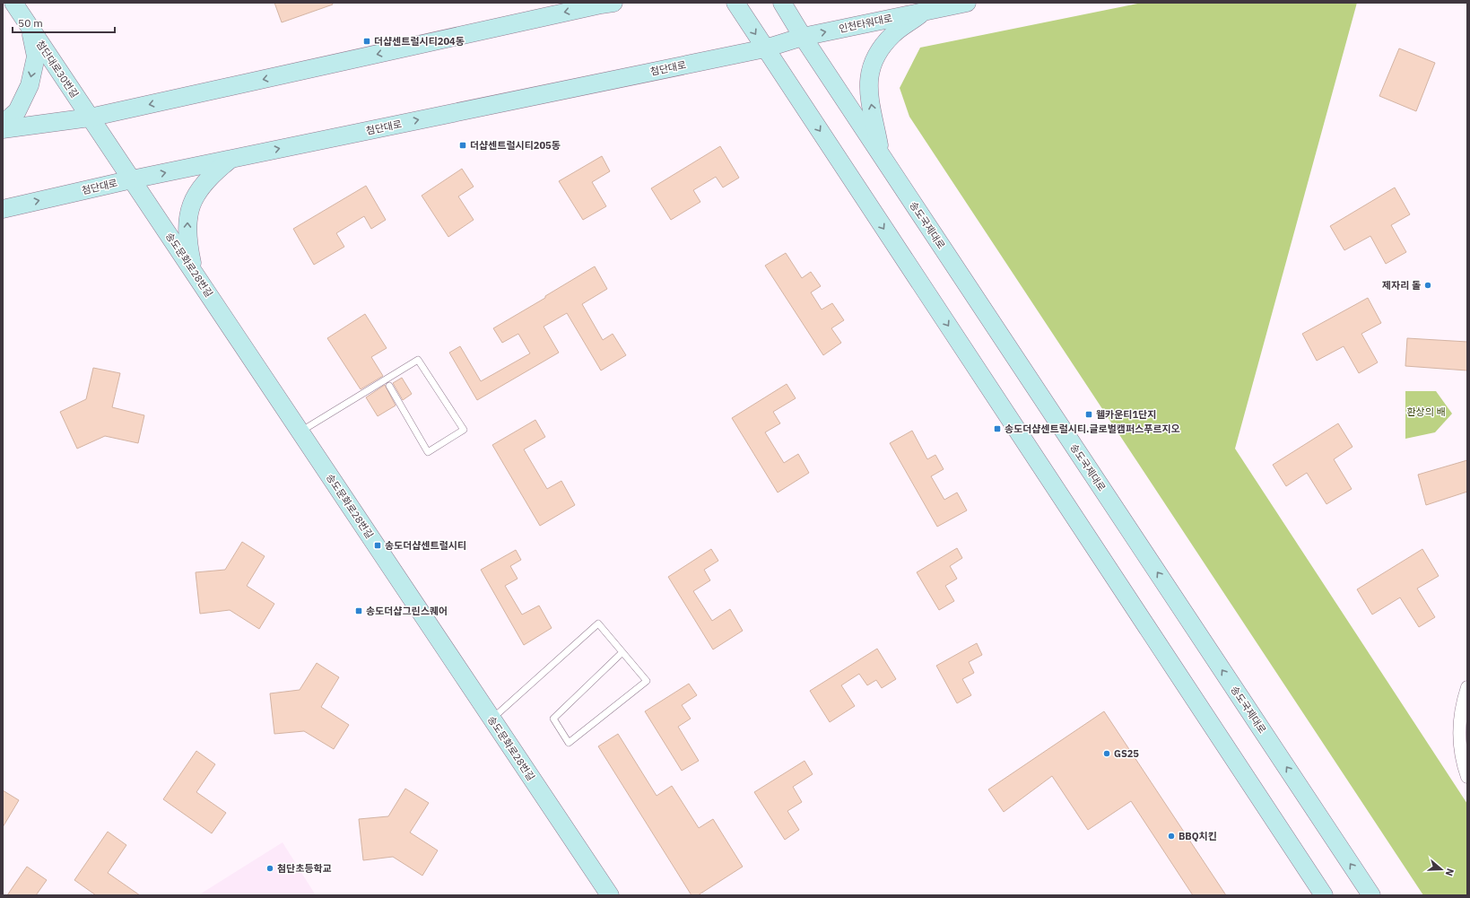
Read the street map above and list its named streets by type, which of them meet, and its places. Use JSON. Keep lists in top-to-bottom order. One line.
{"streets":{"main road":["인천타워대로","첨단대로","첨단대로30번길","송도국제대로","송도문화로28번길"]},"crossings":[["인천타워대로","첨단대로"],["인천타워대로","송도국제대로"],["첨단대로","송도문화로28번길"],["첨단대로30번길","송도문화로28번길"]],"one_way":["인천타워대로"],"parks":["환상의 배"],"places":{"transit":["더샵센트럴시티204동","더샵센트럴시티205동","웰카운티1단지","송도더샵센트럴시티.글로벌캠퍼스푸르지오","송도더샵센트럴시티","송도더샵그린스퀘어"],"other":["제자리 돌","GS25","BBQ치킨","첨단초등학교"]},"scale_bar":"50 m","north":"right"}
